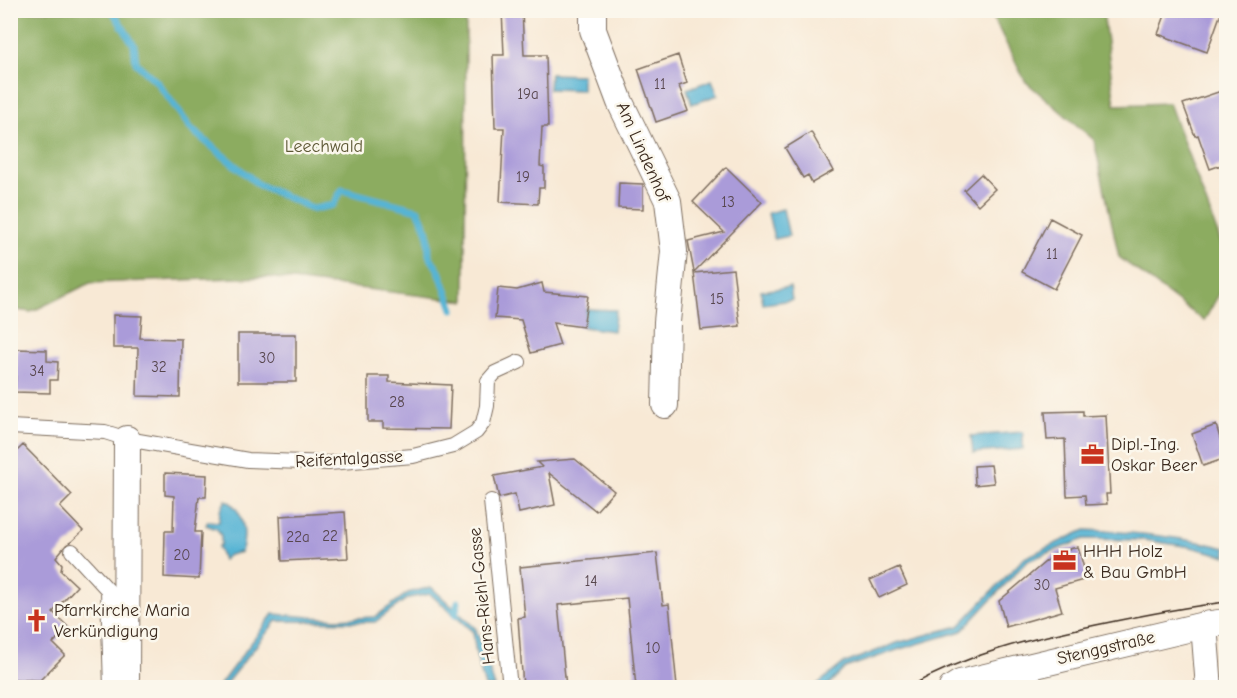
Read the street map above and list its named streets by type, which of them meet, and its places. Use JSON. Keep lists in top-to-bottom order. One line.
{"streets":{"street":["Am Lindenhof","Stenggstraße"],"lane":["Reifentalgasse","Hans-Riehl-Gasse"]},"parks":["Leechwald"],"places":{"office":["Dipl.-Ing. Oskar Beer","HHH Holz & Bau GmbH"],"church":["Pfarrkirche Maria Verkündigung"]},"house_numbers":["11","19a","19","13","11","15","30","32","34","28","22","22a","20","14","30","10"]}
